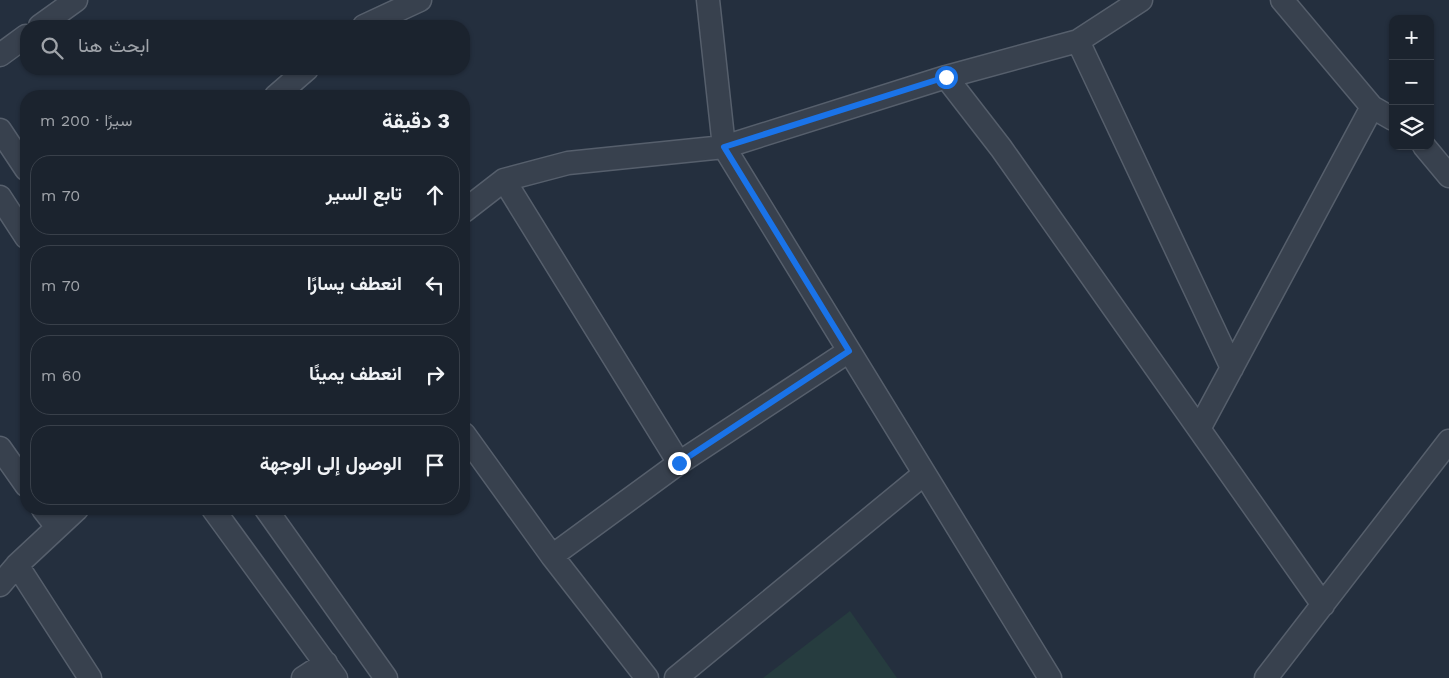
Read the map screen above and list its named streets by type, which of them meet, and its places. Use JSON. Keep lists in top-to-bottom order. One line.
{"page":{"map_buttons":["+","−"],"search":"ابحث هنا","heading":["3 دقيقة","سيرًا · 200 m"],"list":[["تابع السير","70 m"],["انعطف يسارًا","70 m"],["انعطف يمينًا","60 m"],"الوصول إلى الوجهة"]}}
